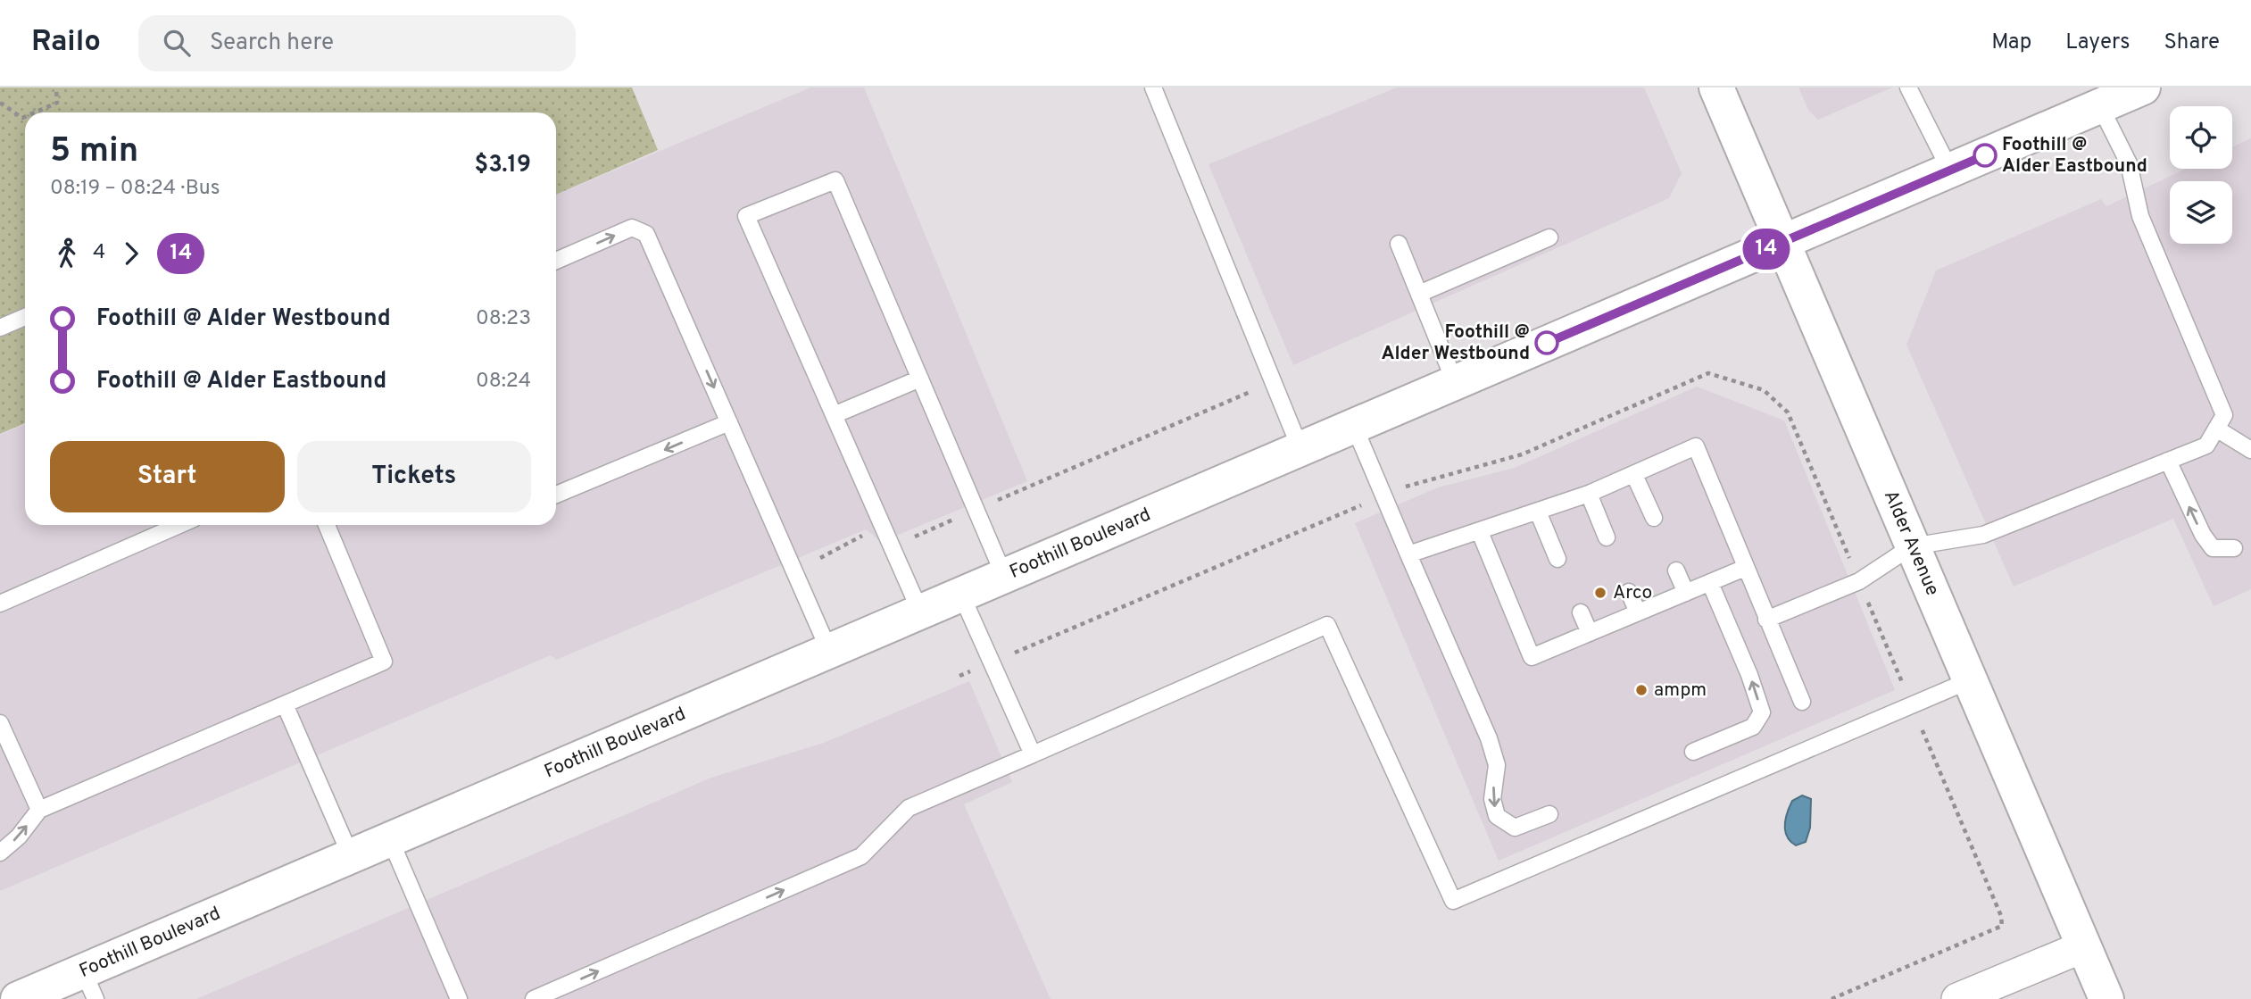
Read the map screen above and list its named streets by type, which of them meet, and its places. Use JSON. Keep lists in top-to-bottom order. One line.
{"streets":{"main road":["Foothill Boulevard","Alder Avenue"]},"crossings":[["Foothill Boulevard","Alder Avenue"]],"places":["Foothill @ Alder Eastbound","Foothill @ Alder Westbound","Arco","ampm"],"lines":["bus line 14"],"page":{"header":"Railo","search":"Search here","nav":["Map","Layers","Share"],"on_map":"14","heading":["5 min","08:19 – 08:24 · Bus","$3.19"],"legs":["4","14"],"list":[{"name":"Foothill @ Alder Westbound","value":"08:23"},{"name":"Foothill @ Alder Eastbound","value":"08:24"}],"buttons":["Start","Tickets"]}}
